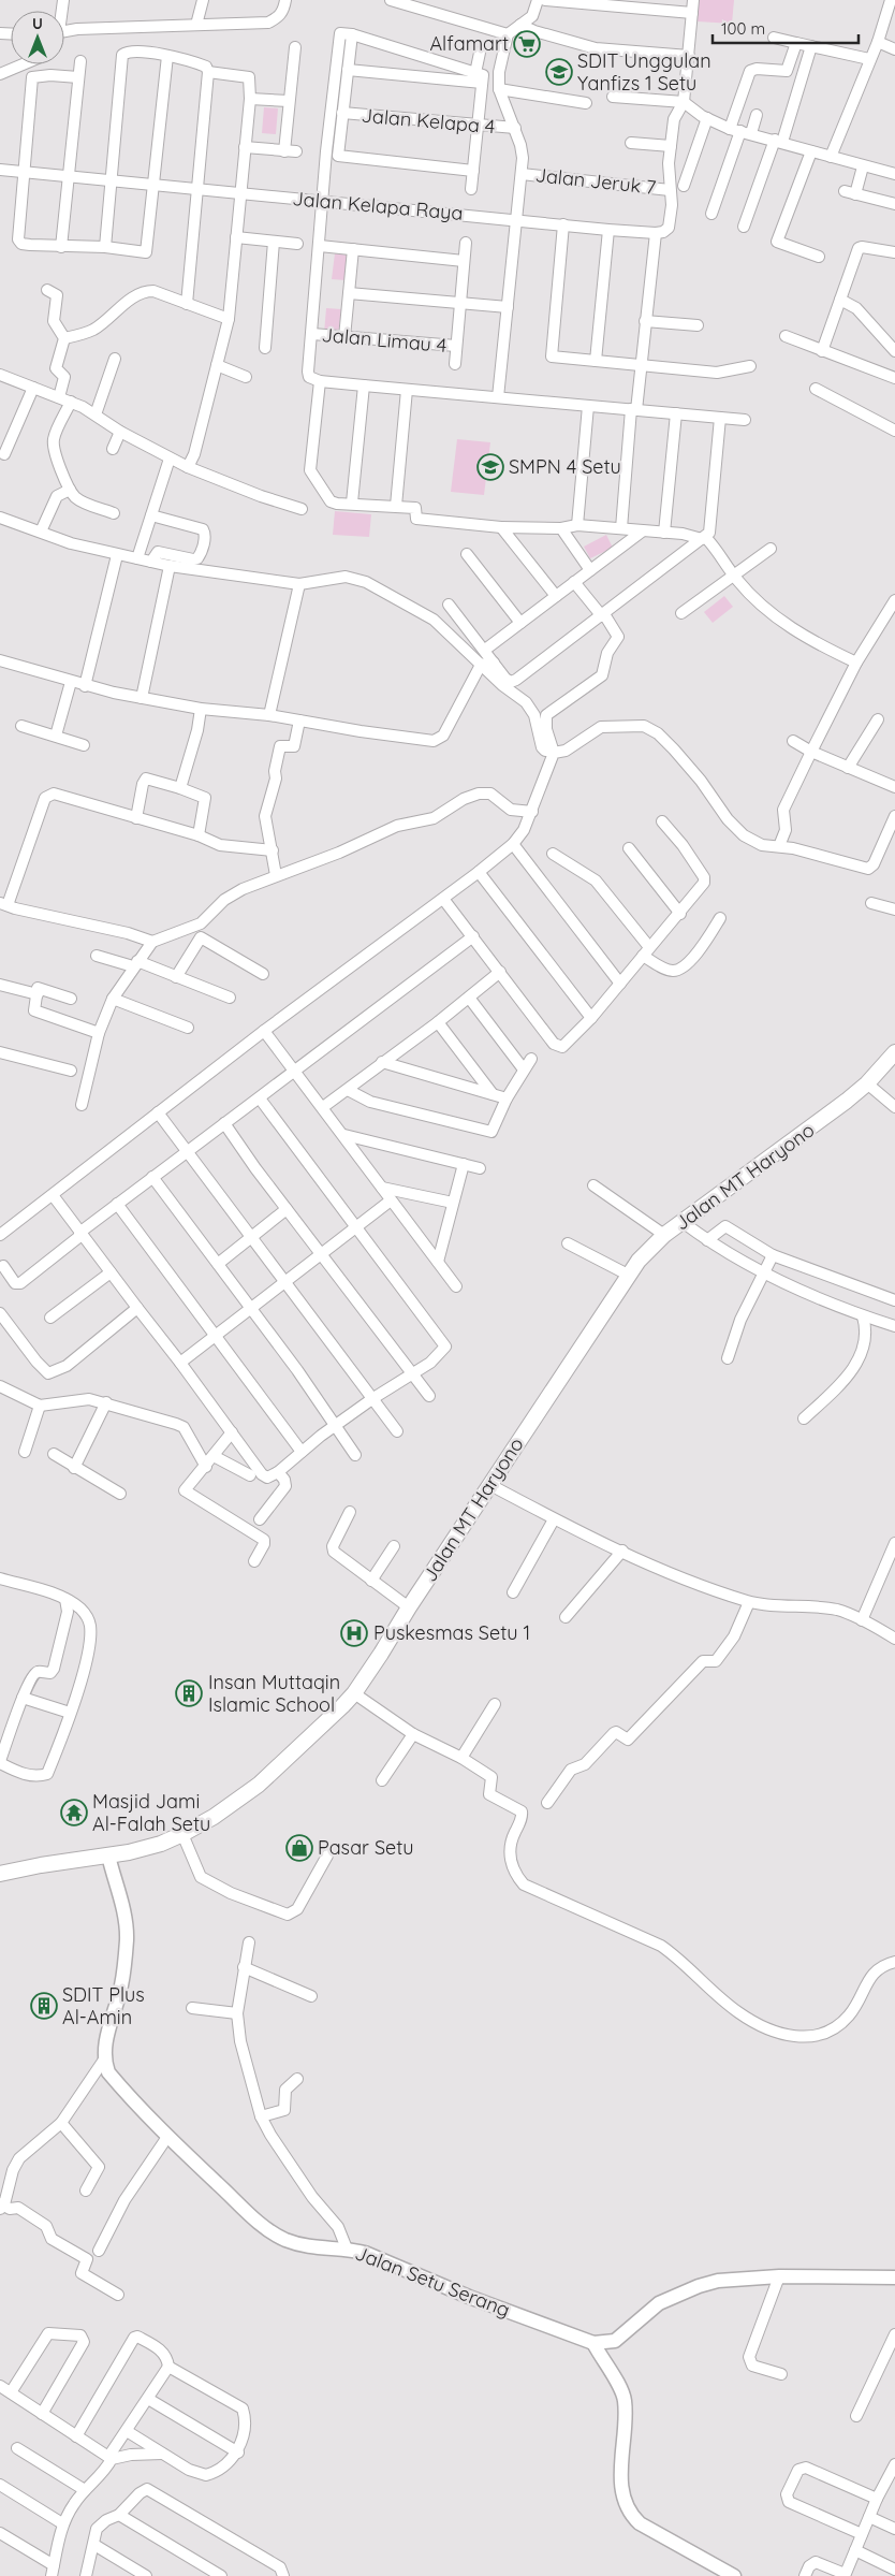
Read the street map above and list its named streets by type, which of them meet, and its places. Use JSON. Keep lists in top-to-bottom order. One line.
{"streets":{"main road":["Jalan MT Haryono"],"street":["Jalan Kelapa 4","Jalan Jeruk 7","Jalan Kelapa Raya","Jalan Limau 4","Jalan Setu Serang"]},"places":{"supermarket":["Alfamart"],"school or university":["SDIT Unggulan Yanfizs 1 Setu","SMPN 4 Setu"],"hospital":["Puskesmas Setu 1"],"building":["Insan Muttaqin Islamic School","SDIT Plus Al-Amin"],"temple":["Masjid Jami Al-Falah Setu"],"shop":["Pasar Setu"]},"scale_bar":"100 m","north":"top"}
